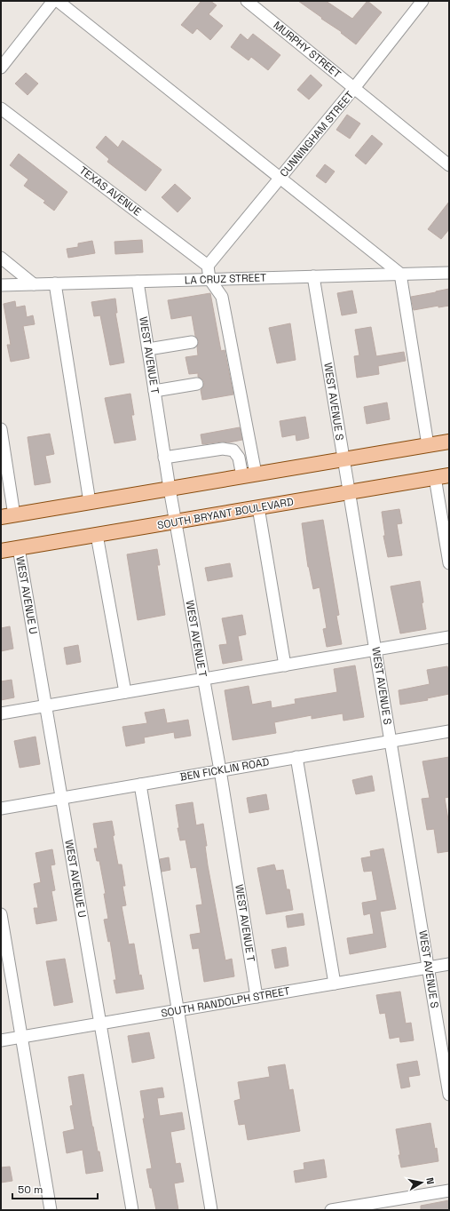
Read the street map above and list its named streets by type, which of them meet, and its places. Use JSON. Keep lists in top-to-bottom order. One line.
{"streets":{"main road":["SOUTH BRYANT BOULEVARD"],"street":["MURPHY STREET","CUNNINGHAM STREET","TEXAS AVENUE","LA CRUZ STREET","WEST AVENUE T","WEST AVENUE S","WEST AVENUE U","BEN FICKLIN ROAD","SOUTH RANDOLPH STREET"]},"crossings":[["MURPHY STREET","CUNNINGHAM STREET"],["CUNNINGHAM STREET","TEXAS AVENUE"],["LA CRUZ STREET","WEST AVENUE T"],["LA CRUZ STREET","WEST AVENUE S"],["WEST AVENUE T","SOUTH BRYANT BOULEVARD"],["WEST AVENUE T","BEN FICKLIN ROAD"],["WEST AVENUE T","SOUTH RANDOLPH STREET"],["WEST AVENUE S","SOUTH BRYANT BOULEVARD"],["WEST AVENUE S","BEN FICKLIN ROAD"],["WEST AVENUE S","SOUTH RANDOLPH STREET"],["SOUTH BRYANT BOULEVARD","WEST AVENUE U"],["WEST AVENUE U","BEN FICKLIN ROAD"],["WEST AVENUE U","SOUTH RANDOLPH STREET"]],"scale_bar":"50 m","north":"right"}
